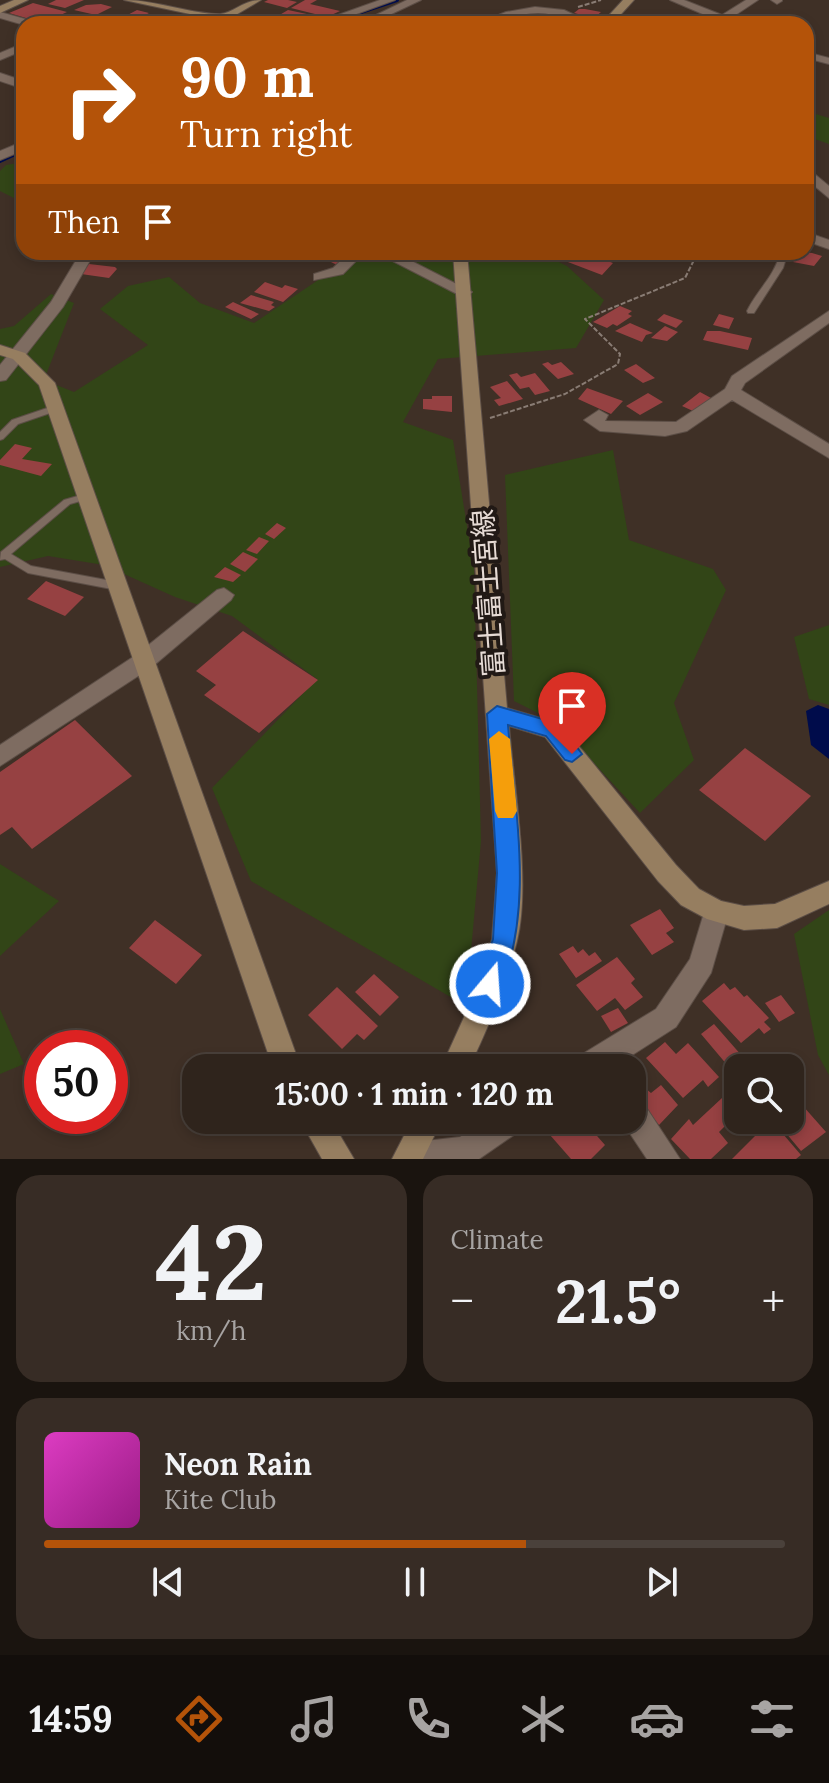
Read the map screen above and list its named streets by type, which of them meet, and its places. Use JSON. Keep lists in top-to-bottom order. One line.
{"streets":{"street":["富士富士宮線"]},"page":{"turn":["90 m","Turn right"],"then":"Then","limit":"50","trip":"15:00 · 1 min · 120 m","tile":[["42","km/h"],"Climate"],"heat":["−","21.5°","+"],"song":["Neon Rain","Kite Club"],"tabs":"14:59"}}
